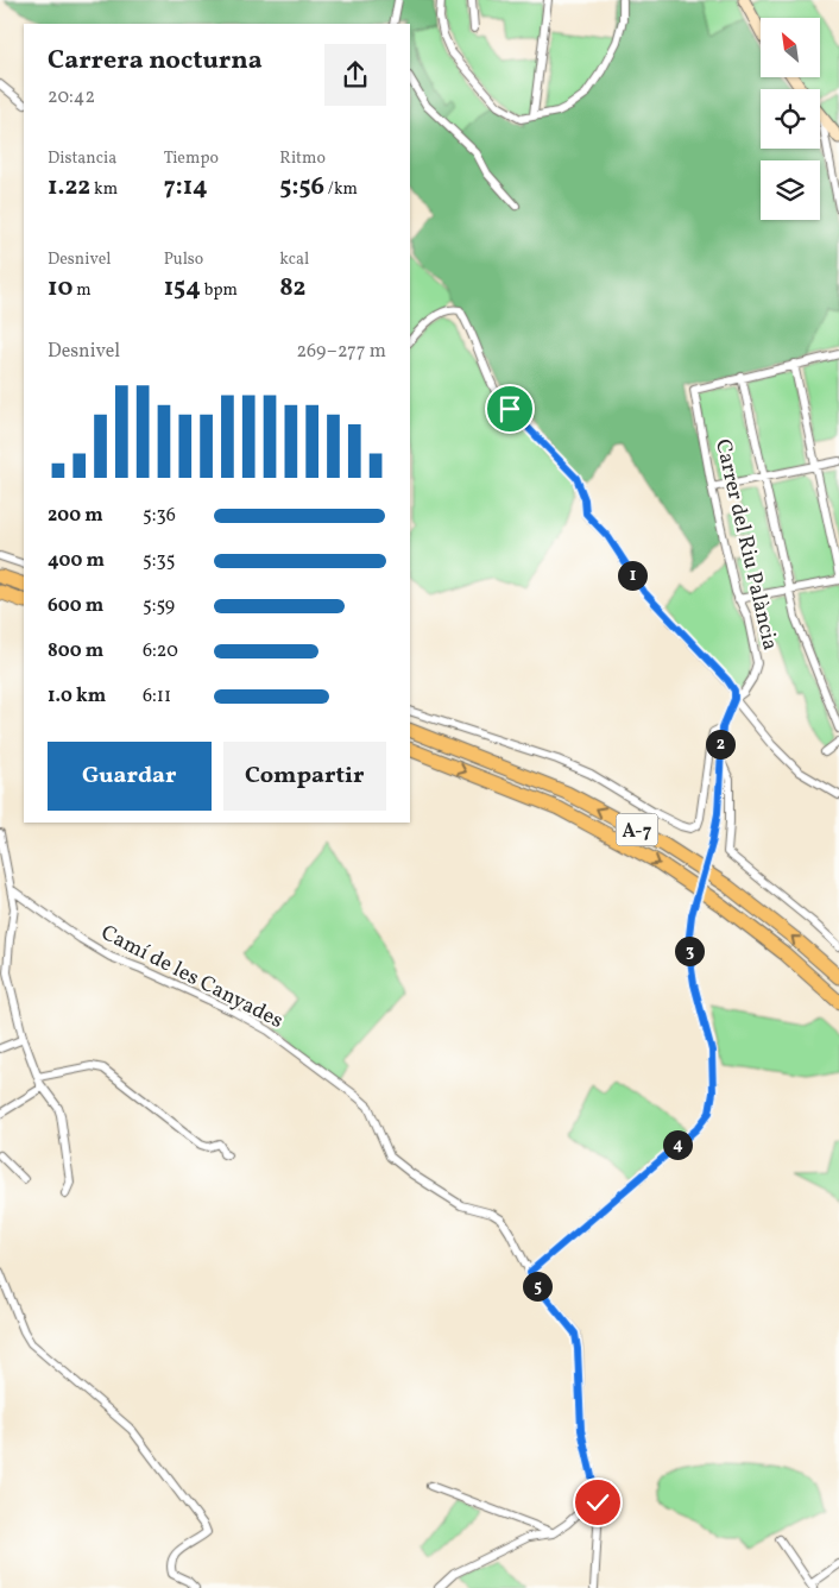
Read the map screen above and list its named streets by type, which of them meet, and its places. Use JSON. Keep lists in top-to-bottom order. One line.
{"streets":{"highway":["A-7"],"street":["Carrer del Riu Palància","Camí de les Canyades"]},"north":"top left","page":{"heading":["Carrera nocturna","20:42"],"stats":[["Distancia","1.22 km"],["Tiempo","7:14"],["Ritmo","5:56 /km"],["Desnivel","10 m"],["Pulso","154 bpm"],["kcal","82"]],"chart":["Desnivel","269–277 m"],"list":[{"name":"200 m","note":"5:36"},{"name":"400 m","note":"5:35"},{"name":"600 m","note":"5:59"},{"name":"800 m","note":"6:20"},{"name":"1.0 km","note":"6:11"}],"pins":["1","2","3","4","5"],"buttons":["Guardar","Compartir"]}}
